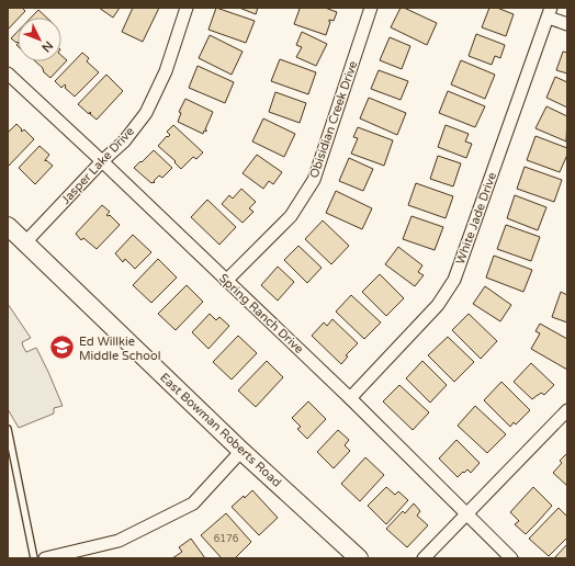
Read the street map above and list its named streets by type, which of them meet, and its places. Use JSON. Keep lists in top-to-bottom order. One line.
{"streets":{"street":["Obisidian Creek Drive","Jasper Lake Drive","White Jade Drive","Spring Ranch Drive","East Bowman Roberts Road"]},"crossings":[["Obisidian Creek Drive","Spring Ranch Drive"],["Jasper Lake Drive","Spring Ranch Drive"],["Jasper Lake Drive","East Bowman Roberts Road"],["White Jade Drive","Spring Ranch Drive"]],"places":{"school or university":["Ed Willkie Middle School"]},"house_numbers":["6176"],"north":"bottom right"}
